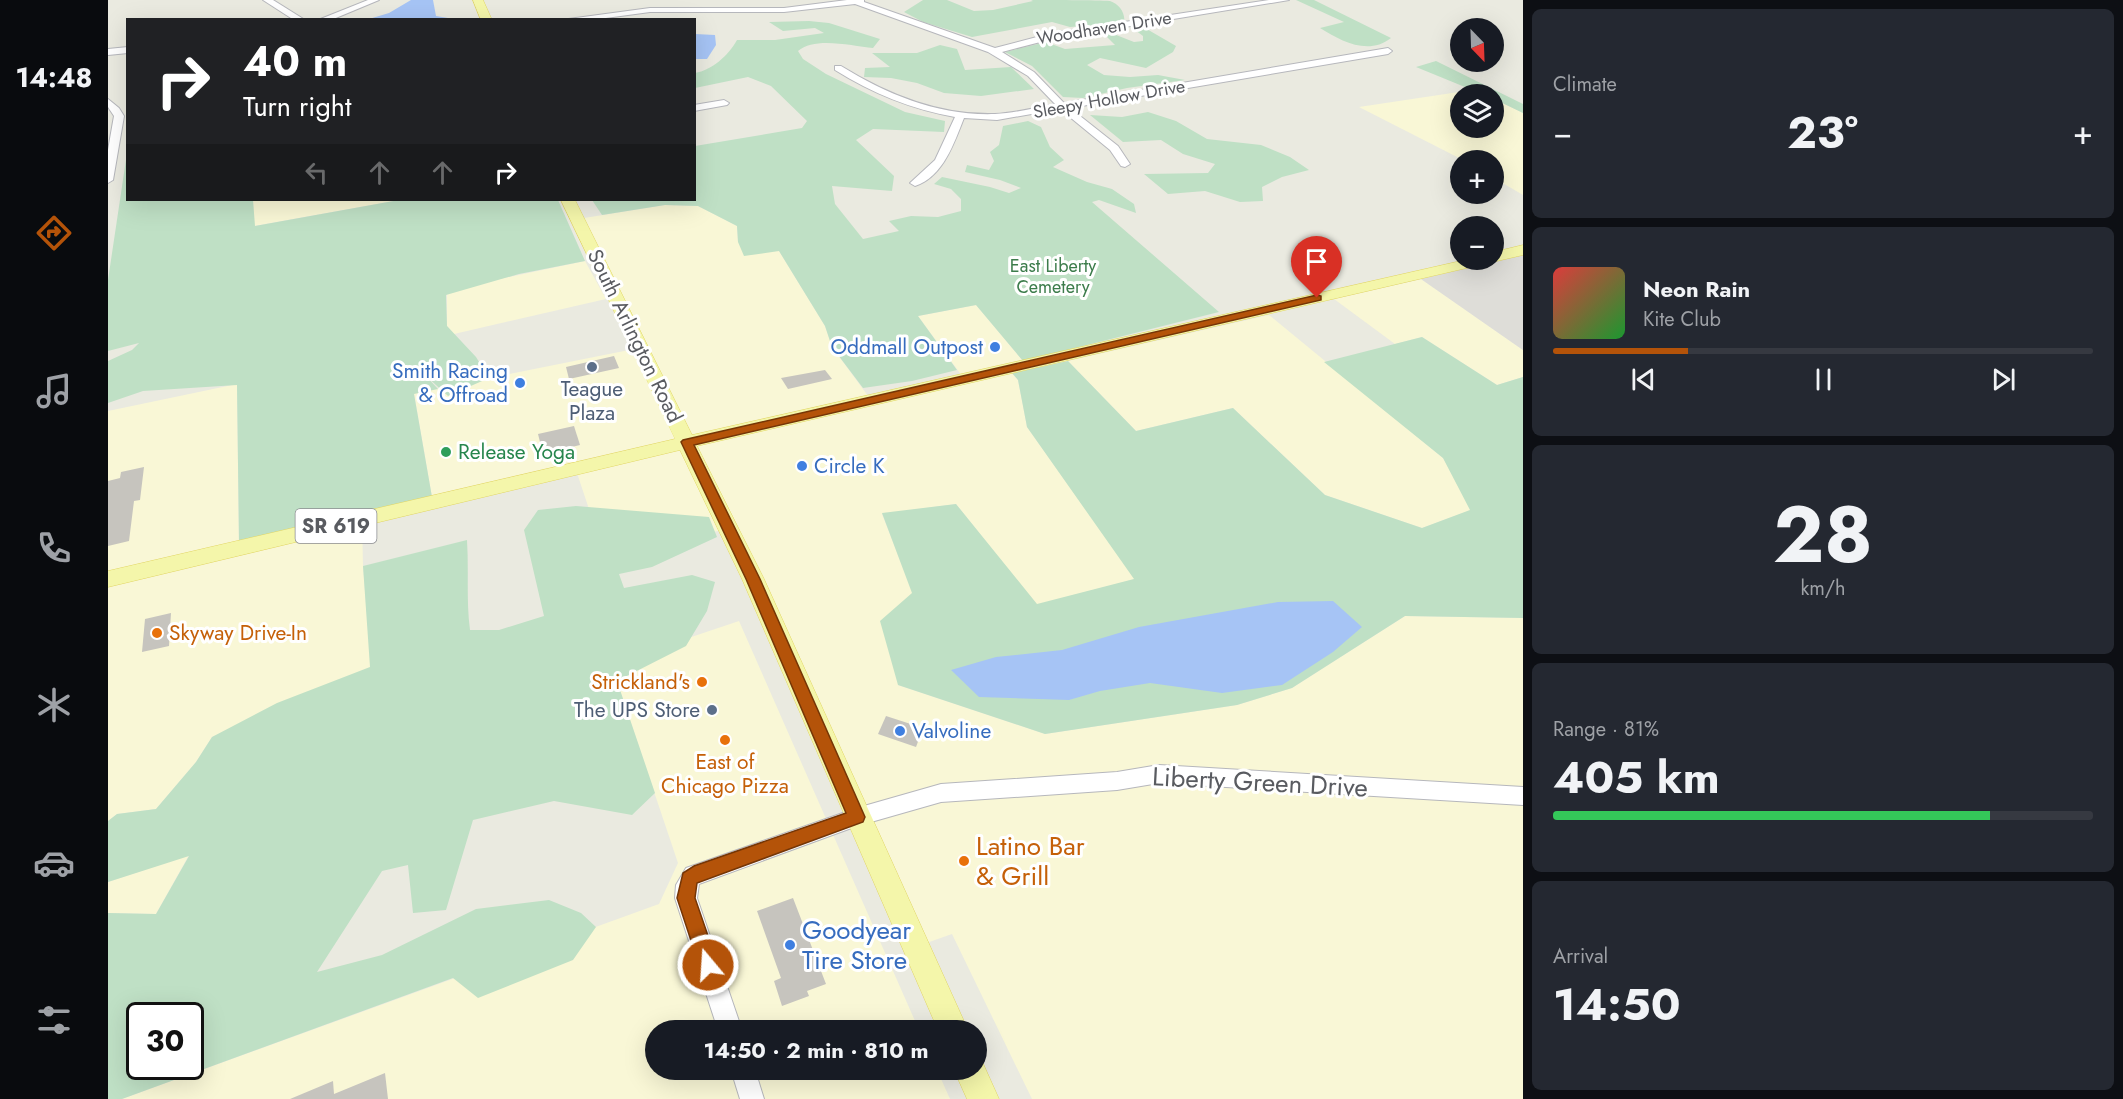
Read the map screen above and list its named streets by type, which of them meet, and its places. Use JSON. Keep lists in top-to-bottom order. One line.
{"streets":{"main road":["South Arlington Road","SR 619"],"street":["Woodhaven Drive","Sleepy Hollow Drive","Liberty Green Drive"]},"crossings":[["South Arlington Road","SR 619"],["South Arlington Road","Liberty Green Drive"]],"parks":["East Liberty Cemetery"],"places":["Oddmall Outpost","Teague Plaza","Smith Racing & Offroad","Release Yoga","Circle K","Skyway Drive-In","Strickland's","The UPS Store","Valvoline","East of Chicago Pizza","Latino Bar & Grill","Goodyear Tire Store"],"north":"bottom right","page":{"tabs":"14:48","tile":["Climate",["28","km/h"],["Range · 81%","405 km"],["Arrival","14:50"]],"map_buttons":["+","−"],"turn":["40 m","Turn right"],"heat":["−","23°","+"],"song":["Neon Rain","Kite Club"],"limit":"30","trip":"14:50 · 2 min · 810 m"}}
